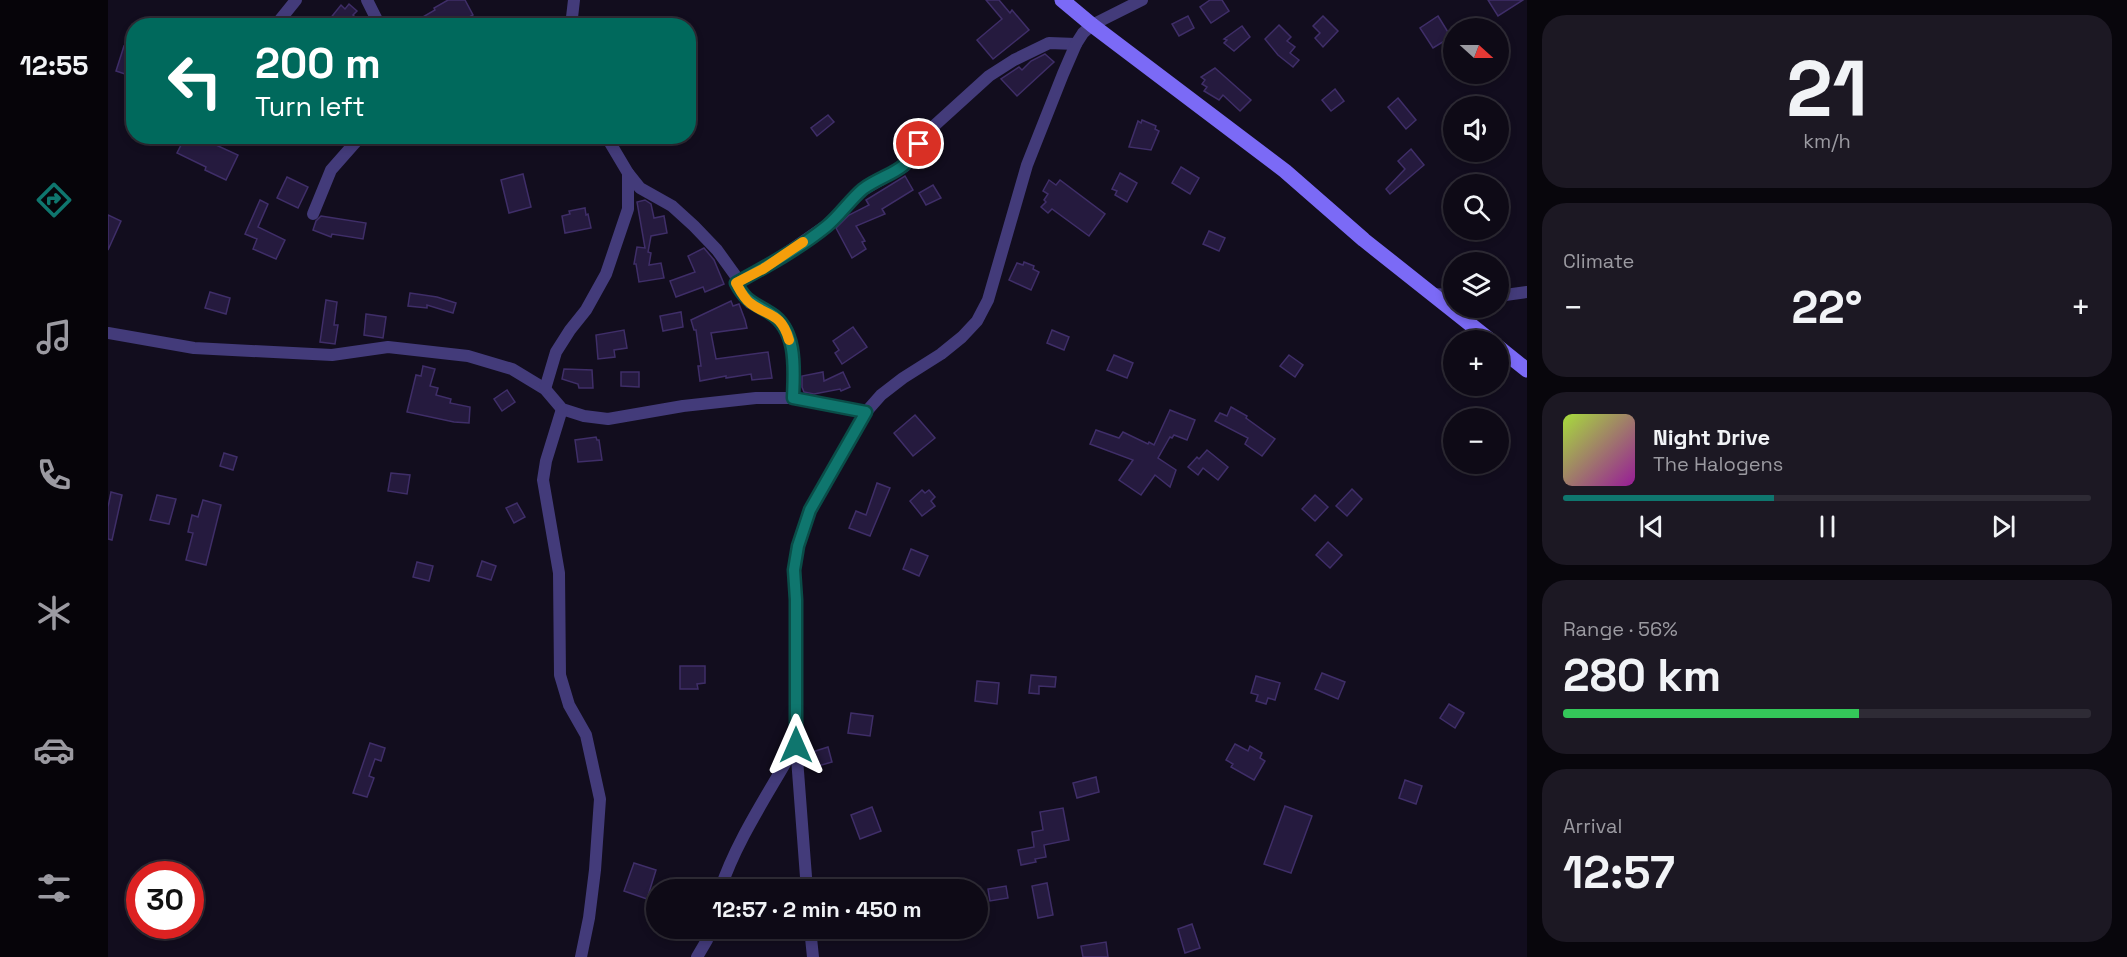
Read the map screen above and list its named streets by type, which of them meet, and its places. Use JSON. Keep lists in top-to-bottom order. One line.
{"north":"right","page":{"tabs":"12:55","tile":[["21","km/h"],"Climate",["Range · 56%","280 km"],["Arrival","12:57"]],"map_buttons":["+","−"],"turn":["200 m","Turn left"],"heat":["−","22°","+"],"song":["Night Drive","The Halogens"],"limit":"30","trip":"12:57 · 2 min · 450 m"}}
